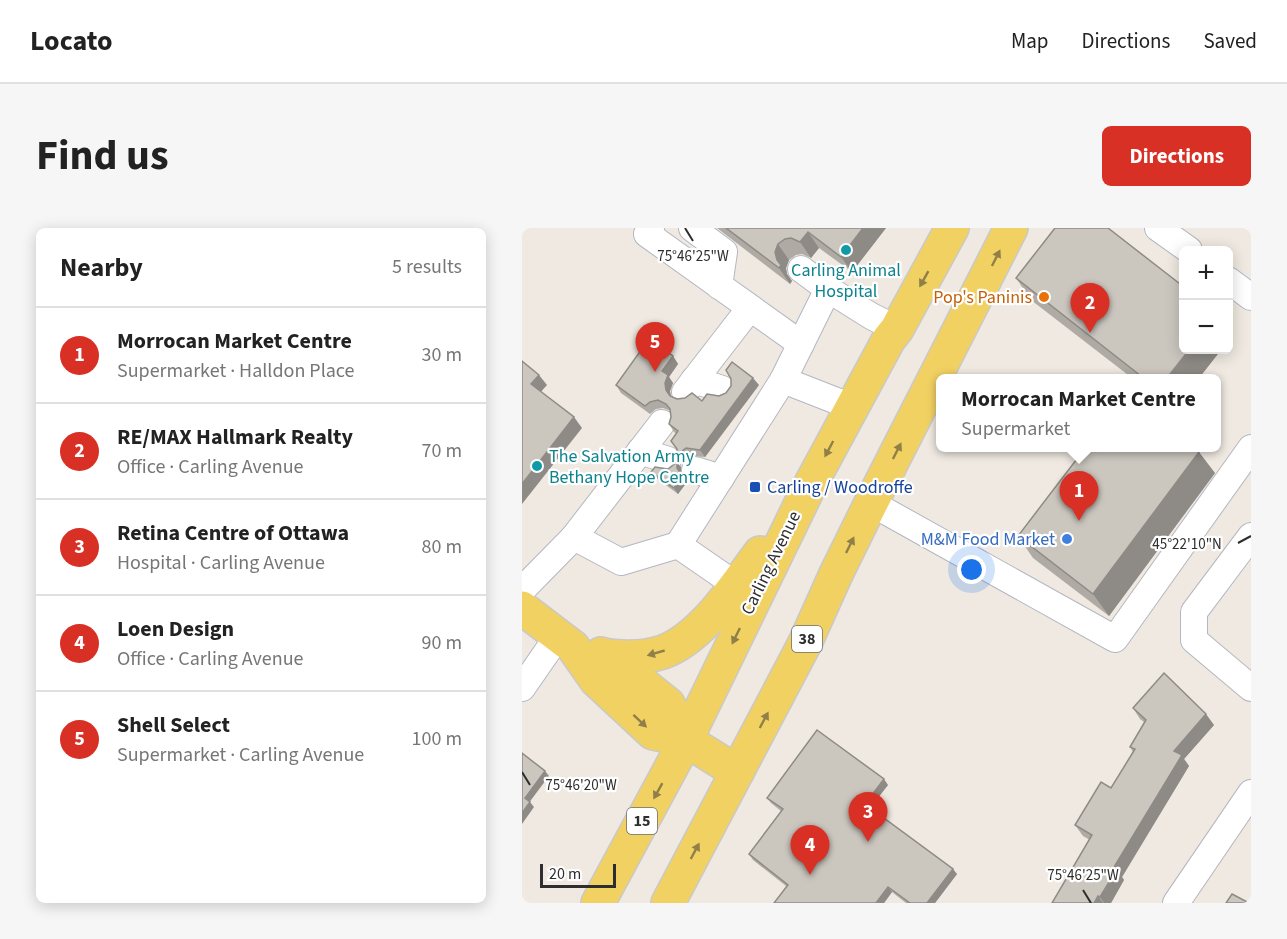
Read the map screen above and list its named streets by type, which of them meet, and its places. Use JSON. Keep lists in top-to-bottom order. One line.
{"streets":{"main road":["Carling Avenue","38","15"]},"places":{"other":["Carling Animal Hospital","Pop's Paninis","The Salvation Army Bethany Hope Centre","M&M Food Market"],"transit":["Carling / Woodroffe"]},"scale_bar":"20 m","page":{"header":"Locato","nav":["Map","Directions","Saved"],"title":"Find us","buttons":"Directions","heading":["Nearby","5 results"],"map_buttons":["+","−"],"pins":["2","5","1","3","4"],"list":[{"mark":"1","name":"Morrocan Market Centre","note":"Supermarket · Halldon Place","value":"30 m"},{"mark":"2","name":"RE/MAX Hallmark Realty","note":"Office · Carling Avenue","value":"70 m"},{"mark":"3","name":"Retina Centre of Ottawa","note":"Hospital · Carling Avenue","value":"80 m"},{"mark":"4","name":"Loen Design","note":"Office · Carling Avenue","value":"90 m"},{"mark":"5","name":"Shell Select","note":"Supermarket · Carling Avenue","value":"100 m"}],"popup":["Morrocan Market Centre","Supermarket"],"scale":"20 m"},"coordinates":["75°46'25\"W","45°22'10\"N","75°46'20\"W"]}
